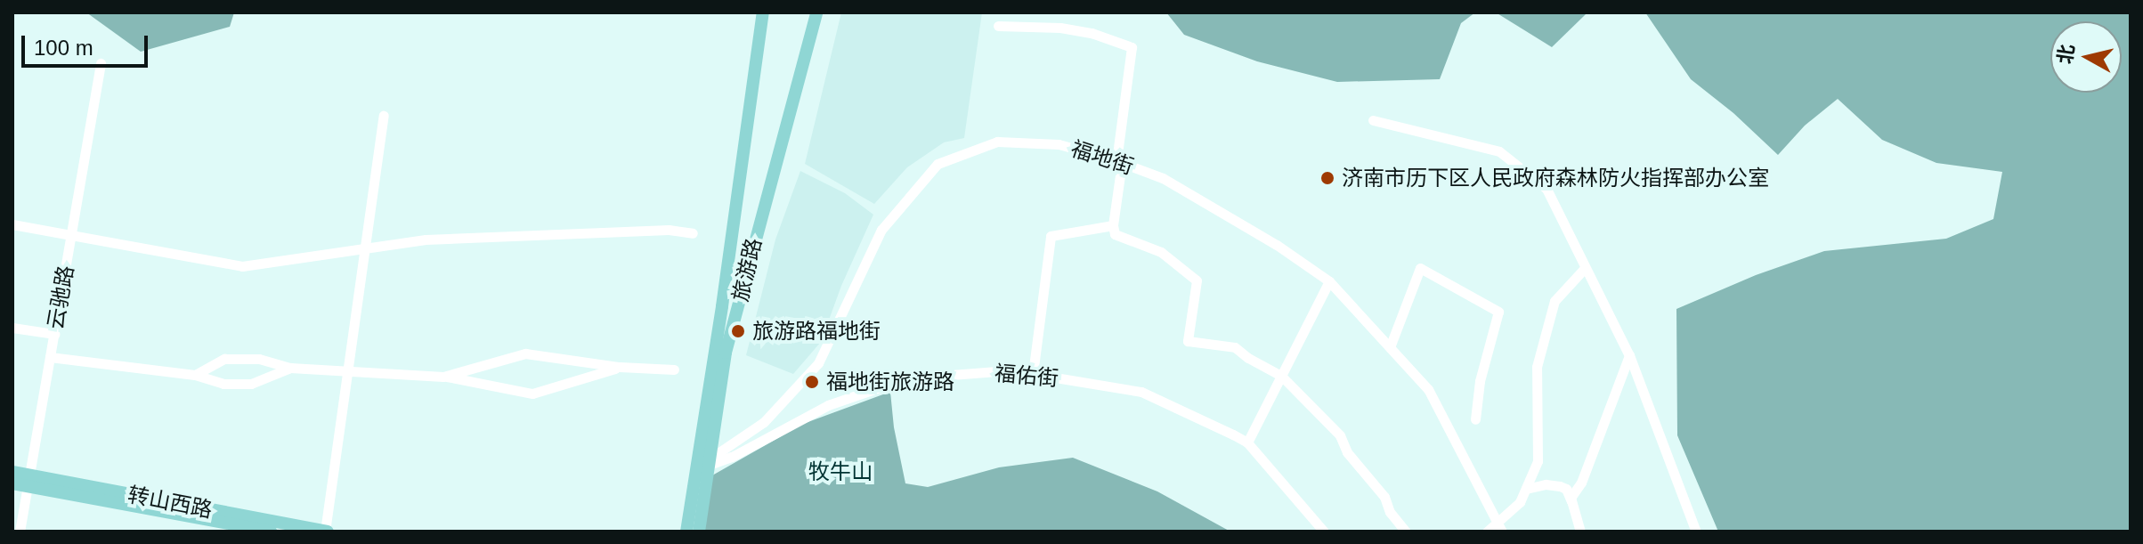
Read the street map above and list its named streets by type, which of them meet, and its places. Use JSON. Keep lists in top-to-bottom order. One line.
{"streets":{"main road":["旅游路","转山西路"],"street":["福地街","云驰路","福佑街"]},"crossings":[["福地街","旅游路"],["福地街","福佑街"],["旅游路","福佑街"],["云驰路","转山西路"]],"parks":["牧牛山"],"places":["济南市历下区人民政府森林防火指挥部办公室","旅游路福地街","福地街旅游路"],"scale_bar":"100 m","north":"left"}
